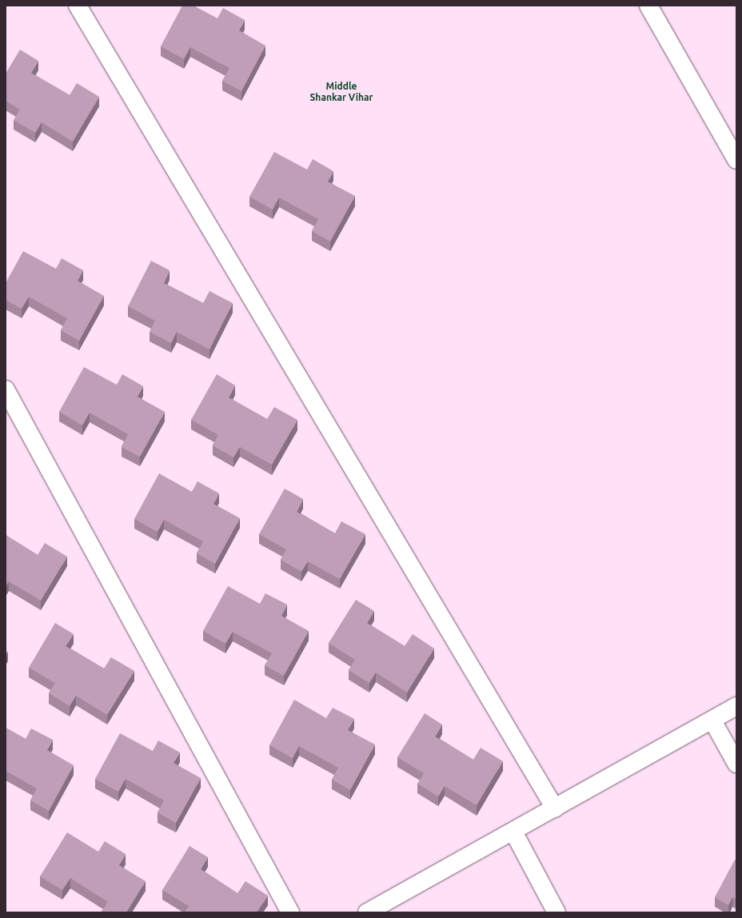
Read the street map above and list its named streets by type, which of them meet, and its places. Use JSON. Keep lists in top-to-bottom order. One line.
{"districts":["Middle Shankar Vihar"]}
